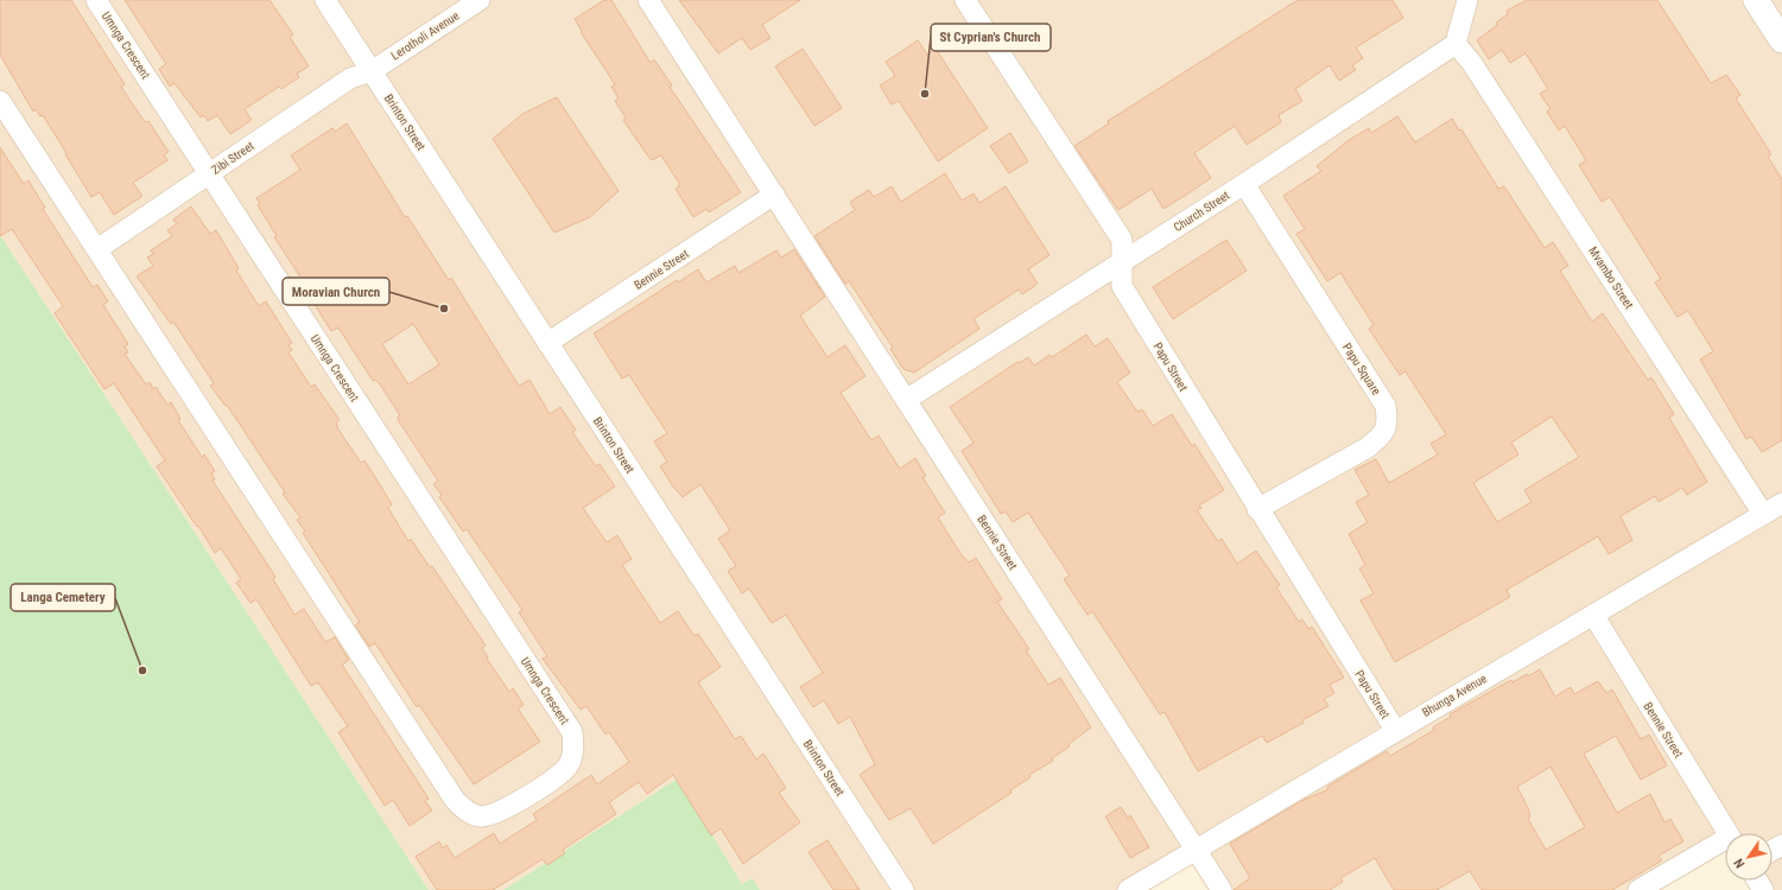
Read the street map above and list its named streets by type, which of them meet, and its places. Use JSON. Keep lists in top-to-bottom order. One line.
{"streets":{"street":["Lerotholi Avenue","Umnga Crescent","Brinton Street","Zibi Street","Church Street","Bennie Street","Mvambo Street","Papu Street","Papu Square","Bhunga Avenue"]},"crossings":[["Lerotholi Avenue","Brinton Street"],["Lerotholi Avenue","Zibi Street"],["Umnga Crescent","Zibi Street"],["Brinton Street","Zibi Street"],["Brinton Street","Bennie Street"],["Church Street","Bennie Street"],["Church Street","Mvambo Street"],["Church Street","Papu Street"],["Church Street","Papu Square"],["Bennie Street","Bhunga Avenue"],["Mvambo Street","Bhunga Avenue"],["Papu Street","Papu Square"],["Papu Street","Bhunga Avenue"]],"places":["St Cyprian's Church","Moravian Churcn","Langa Cemetery"],"north":"bottom left"}
